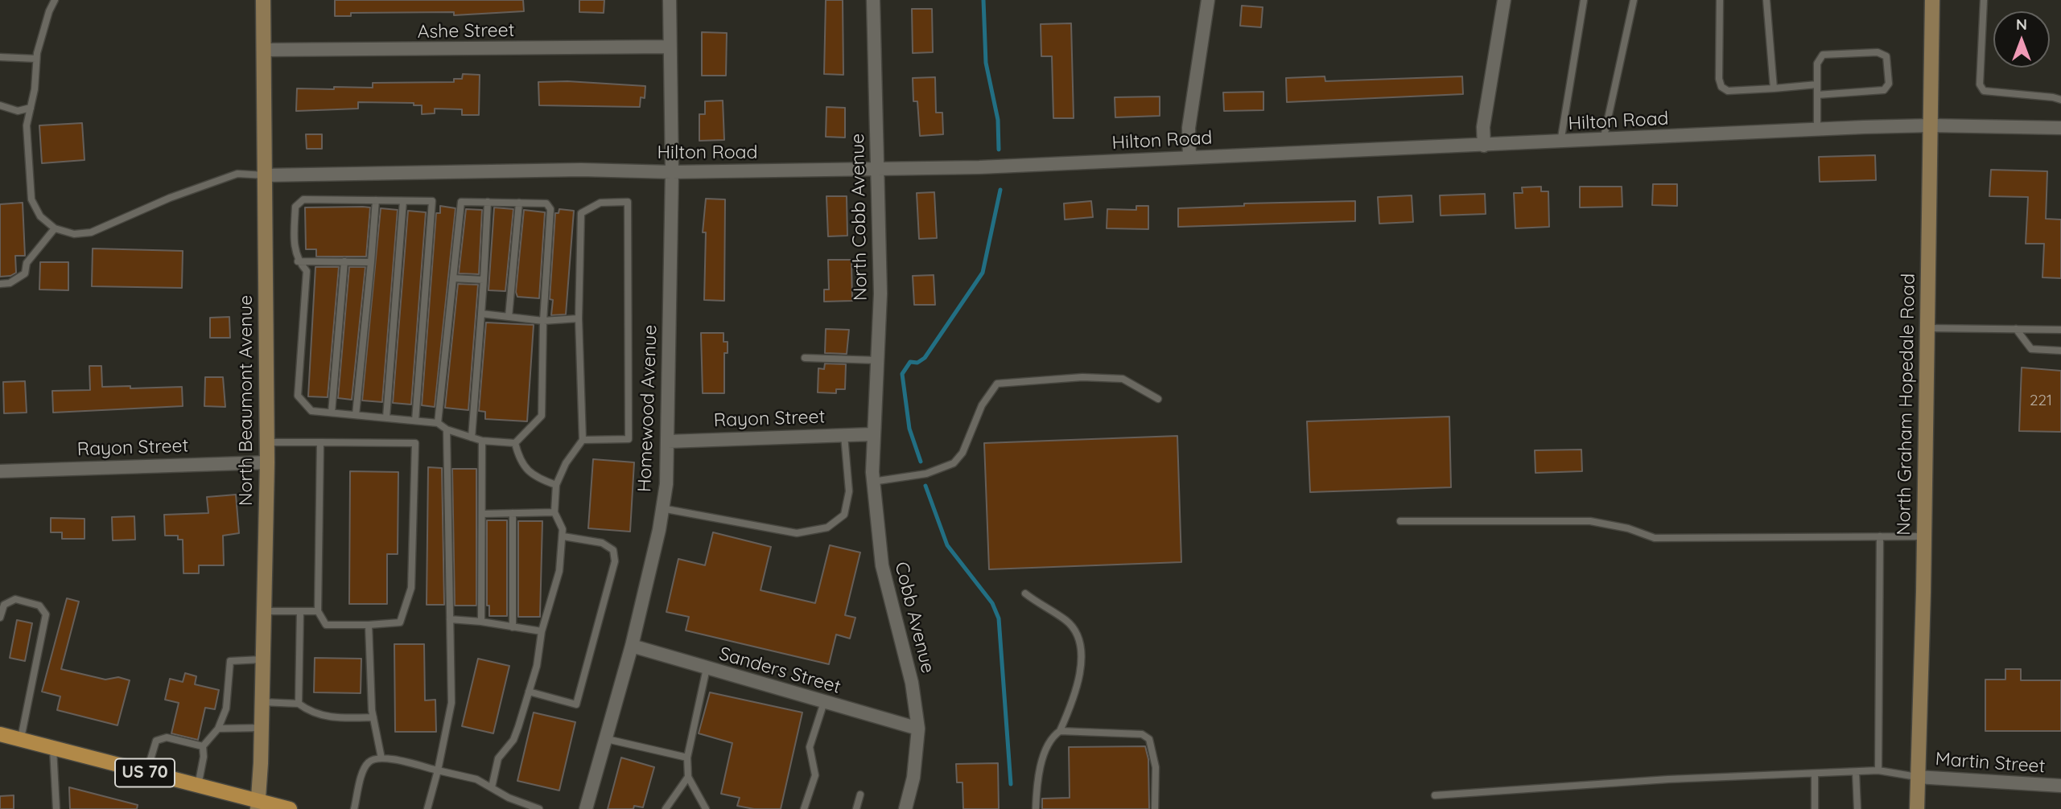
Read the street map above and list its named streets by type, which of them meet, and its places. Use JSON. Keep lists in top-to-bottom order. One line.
{"streets":{"main road":["US 70"],"street":["Ashe Street","Hilton Road","North Cobb Avenue","North Beaumont Avenue","North Graham Hopedale Road","Homewood Avenue","Rayon Street","Cobb Avenue","Sanders Street","Martin Street"]},"crossings":[["Ashe Street","North Beaumont Avenue"],["Ashe Street","Homewood Avenue"],["Hilton Road","North Cobb Avenue"],["Hilton Road","North Beaumont Avenue"],["Hilton Road","North Graham Hopedale Road"],["Hilton Road","Homewood Avenue"],["North Cobb Avenue","Rayon Street"],["North Cobb Avenue","Cobb Avenue"],["North Beaumont Avenue","Rayon Street"],["North Beaumont Avenue","US 70"],["North Graham Hopedale Road","Martin Street"],["Homewood Avenue","Rayon Street"],["Homewood Avenue","Sanders Street"],["Rayon Street","Cobb Avenue"],["Cobb Avenue","Sanders Street"]],"house_numbers":["221"],"north":"top"}
